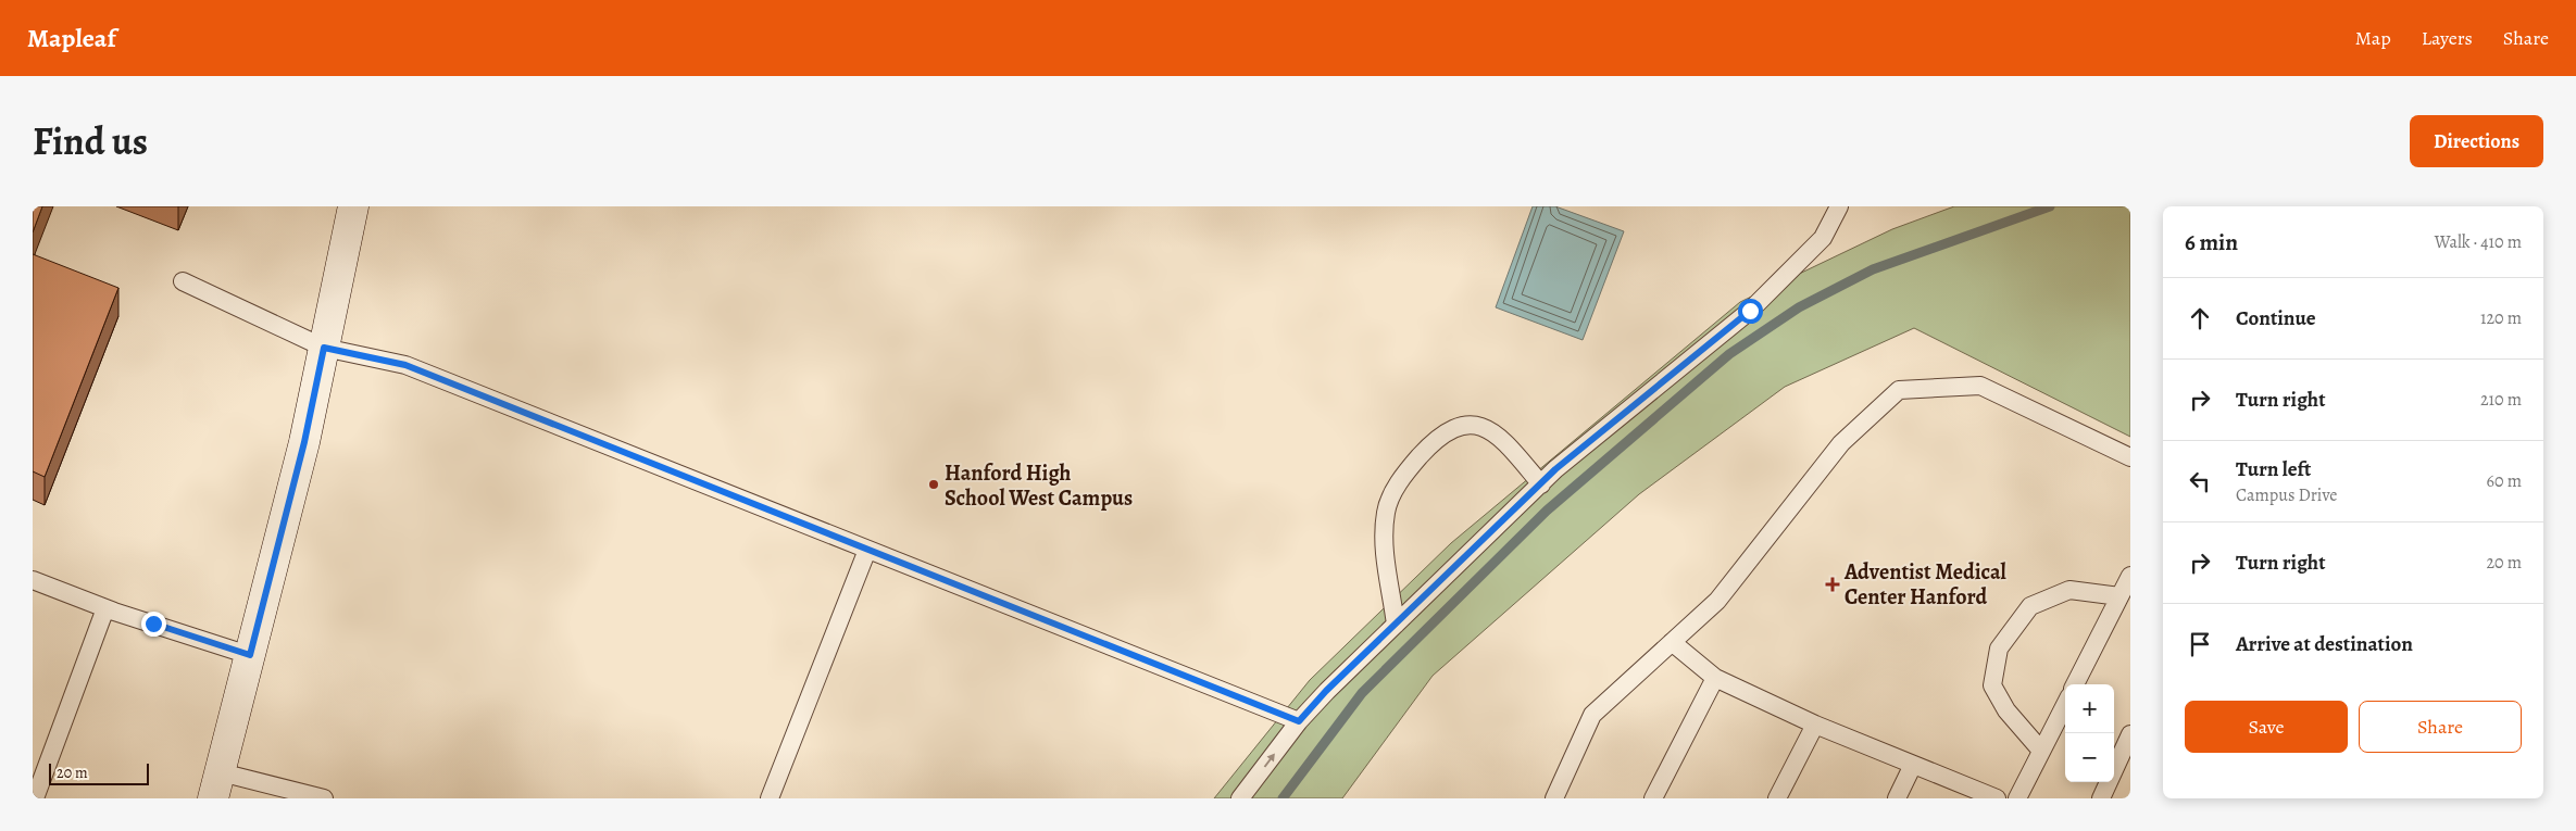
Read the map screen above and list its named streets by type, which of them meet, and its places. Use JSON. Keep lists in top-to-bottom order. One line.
{"places":{"other":["Hanford High School West Campus"],"health":["Adventist Medical Center Hanford"]},"scale_bar":"20 m","page":{"header":"Mapleaf","nav":["Map","Layers","Share"],"title":"Find us","buttons":["Directions",["Save","Share"]],"heading":["6 min","Walk · 410 m"],"list":[["Continue","120 m"],["Turn right","210 m"],["Turn left","Campus Drive","60 m"],["Turn right","20 m"],"Arrive at destination"],"map_buttons":["+","−"],"scale":"20 m"}}
